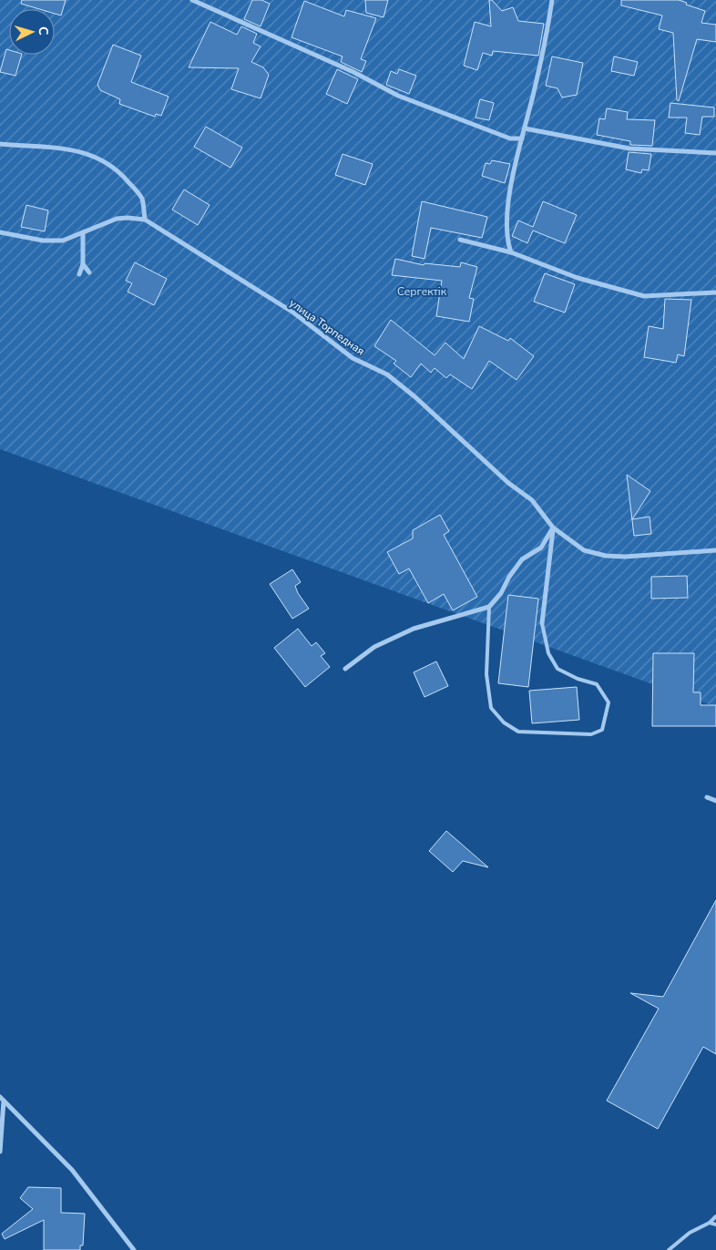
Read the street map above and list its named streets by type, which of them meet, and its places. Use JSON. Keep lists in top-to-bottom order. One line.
{"streets":{"street":["улица Торпедная"]},"parks":["Сергектік"],"north":"right"}
